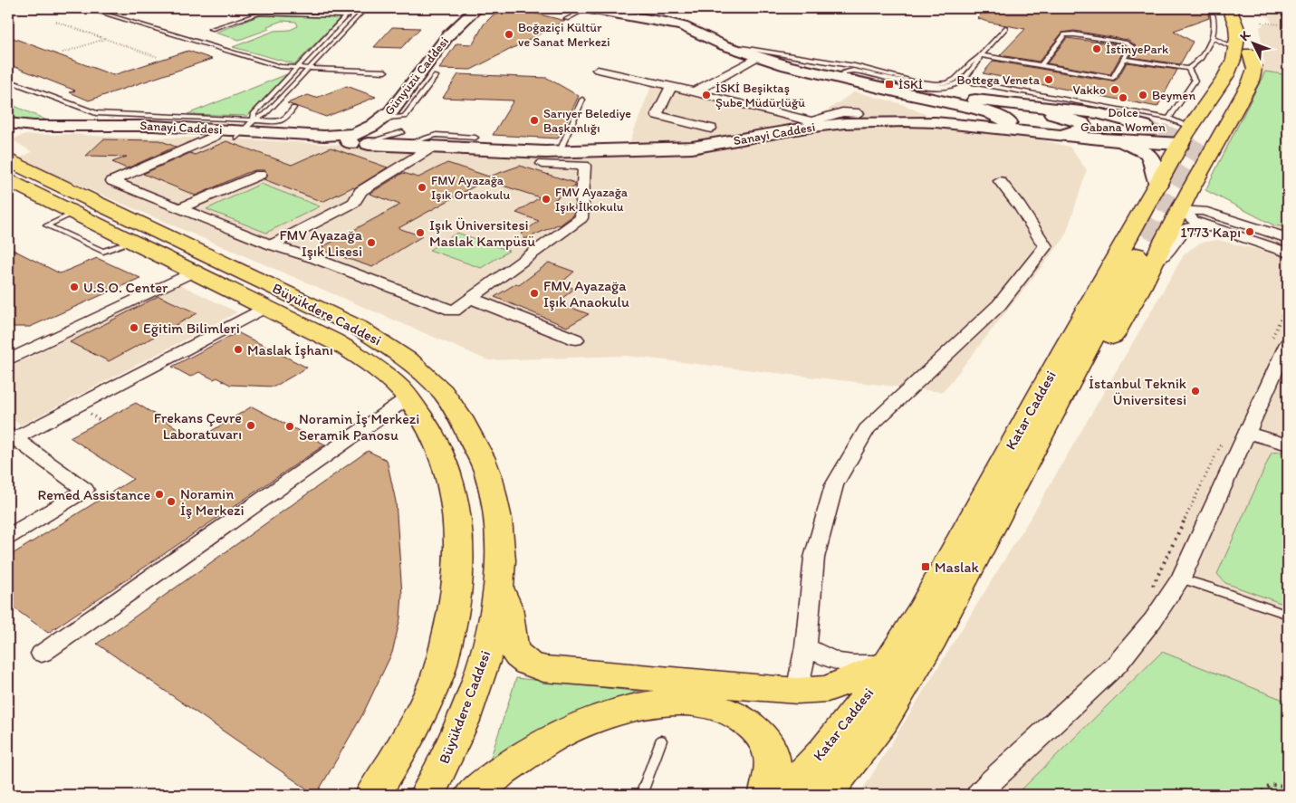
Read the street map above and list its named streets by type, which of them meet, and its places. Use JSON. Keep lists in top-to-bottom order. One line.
{"streets":{"main road":["Büyükdere Caddesi","Katar Caddesi"],"street":["Günyüzü Caddesi","Sanayi Caddesi"]},"crossings":[["Günyüzü Caddesi","Sanayi Caddesi"],["Sanayi Caddesi","Büyükdere Caddesi"],["Sanayi Caddesi","Katar Caddesi"]],"places":{"other":["Boğaziçi Kültür ve Sanat Merkezi","İstinyePark","Bottega Veneta","Vakko","İSKİ Beşiktaş Şube Müdürlüğü","Beymen","Dolce Gabana Women","Sarıyer Belediye Başkanlığı","FMV Ayazağa Işık Ortaokulu","FMV Ayazağa Işık İlkokulu","1773 Kapı","Işık Üniversitesi Maslak Kampüsü","FMV Ayazağa Işık Lisesi","U.S.O. Center","FMV Ayazağa Işık Anaokulu","Eğitim Bilimleri","Maslak İşhanı","İstanbul Teknik Üniversitesi","Frekans Çevre Laboratuvarı","Noramin İş Merkezi Seramik Panosu","Remed Assistance","Noramin İş Merkezi"],"transit":["İSKİ","Maslak"]},"north":"top left"}
